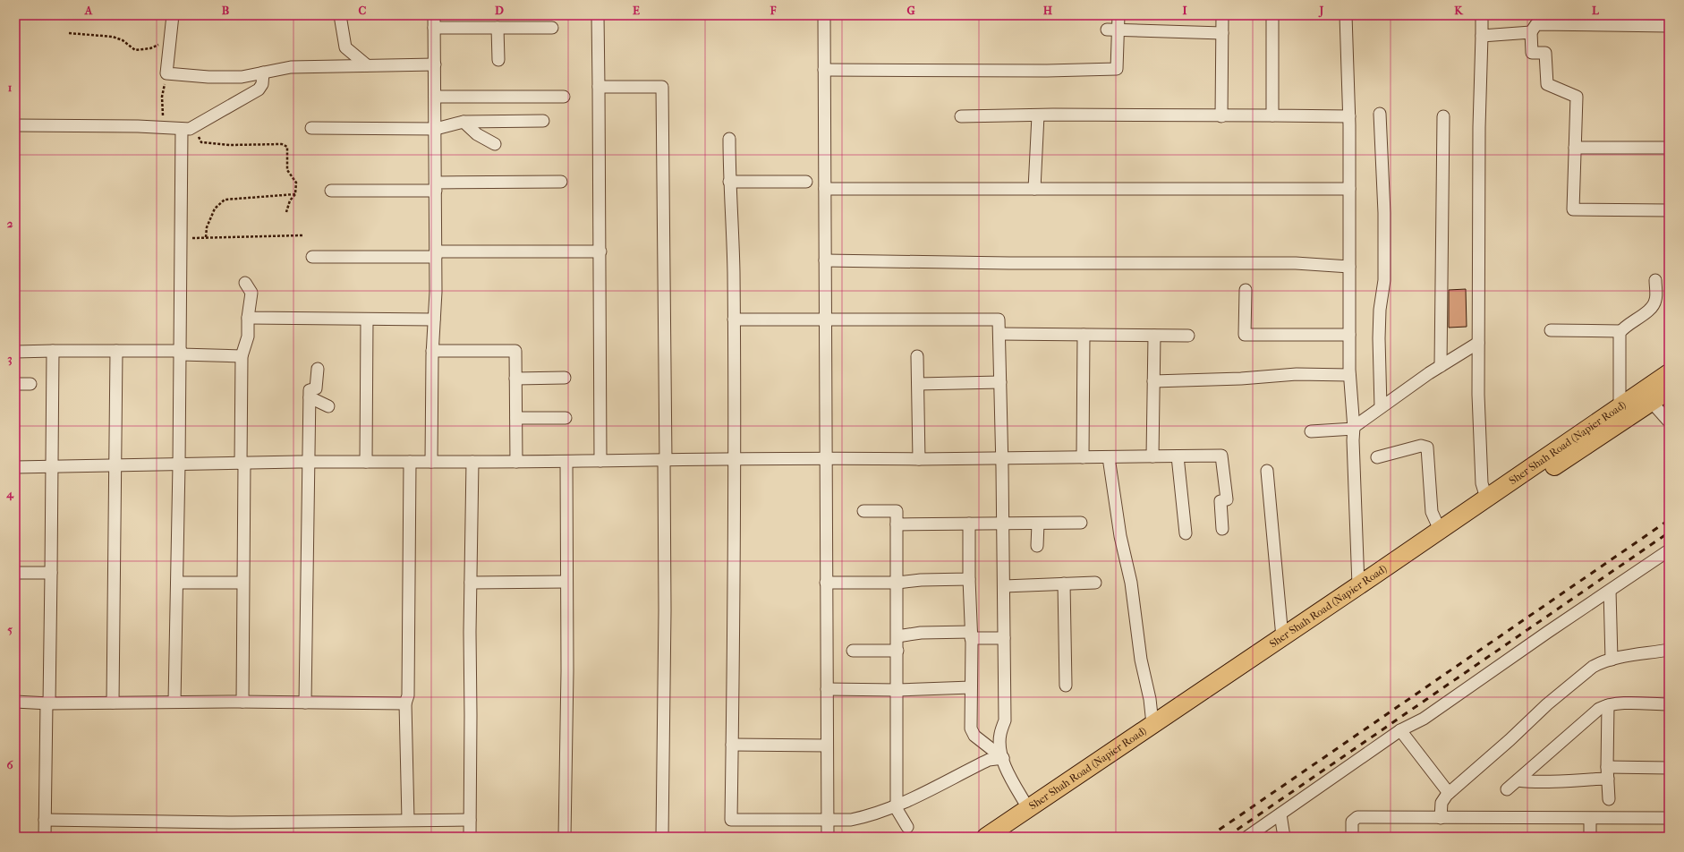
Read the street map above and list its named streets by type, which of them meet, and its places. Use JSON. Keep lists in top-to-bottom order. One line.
{"streets":{"main road":["Sher Shah Road (Napier Road)"]},"grid":{"columns":["A","B","C","D","E","F","G","H","I","J","K","L"],"rows":["1","2","3","4","5","6"]}}
